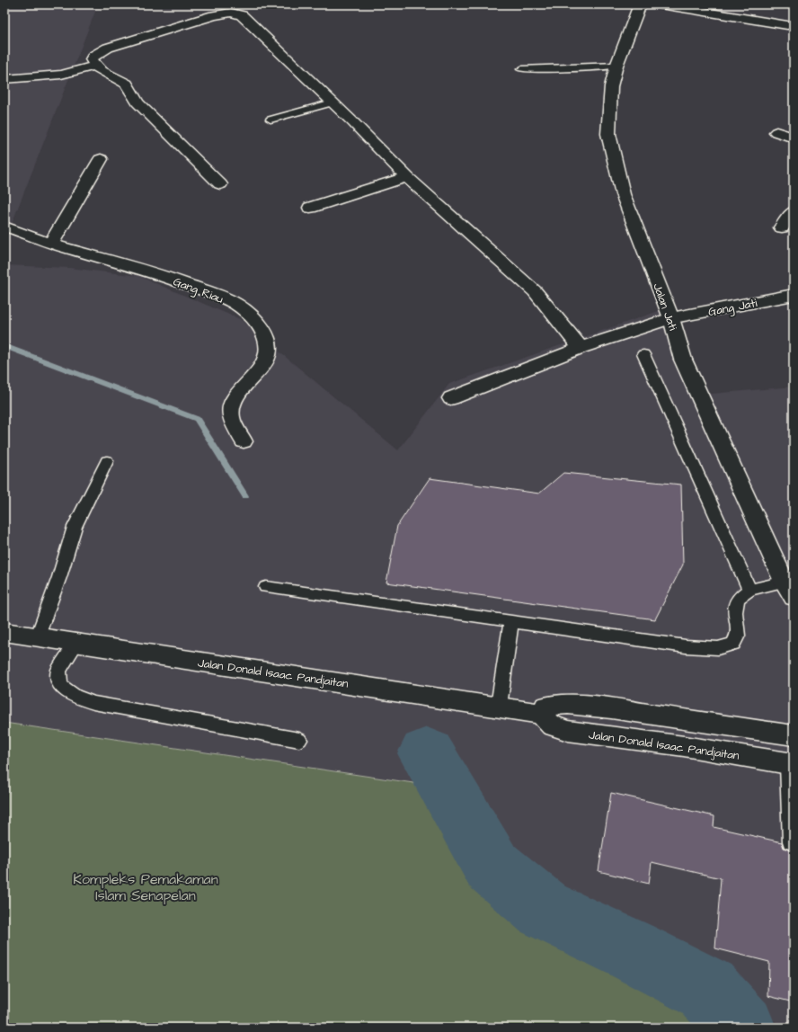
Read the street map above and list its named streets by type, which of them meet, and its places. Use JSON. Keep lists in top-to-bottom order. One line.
{"streets":{"street":["Gang Riau","Jalan Jati","Gang Jati","Jalan Donald Isaac Pandjaitan"]},"crossings":[["Jalan Jati","Gang Jati"]],"parks":["Kompleks Pemakaman Islam Senapelan"]}
